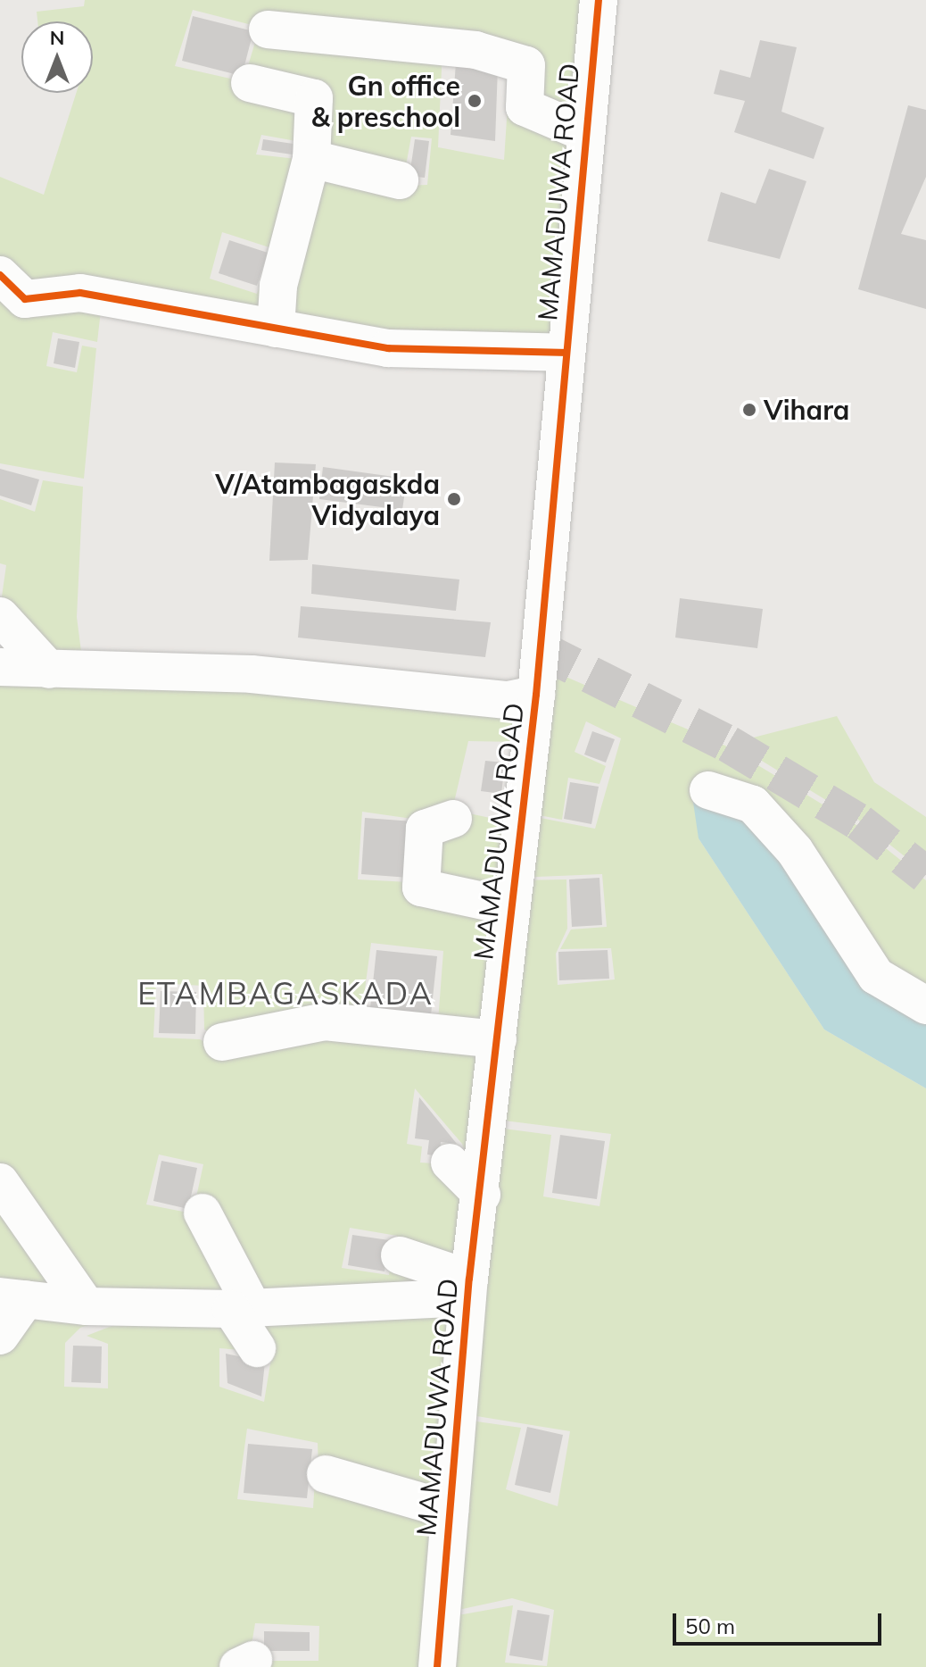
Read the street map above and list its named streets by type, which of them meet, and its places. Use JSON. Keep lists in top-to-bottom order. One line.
{"streets":{"street":["MAMADUWA ROAD"]},"districts":["ETAMBAGASKADA"],"places":["Gn office & preschool","Vihara","V/Atambagaskda Vidyalaya"],"scale_bar":"50 m","north":"top"}
